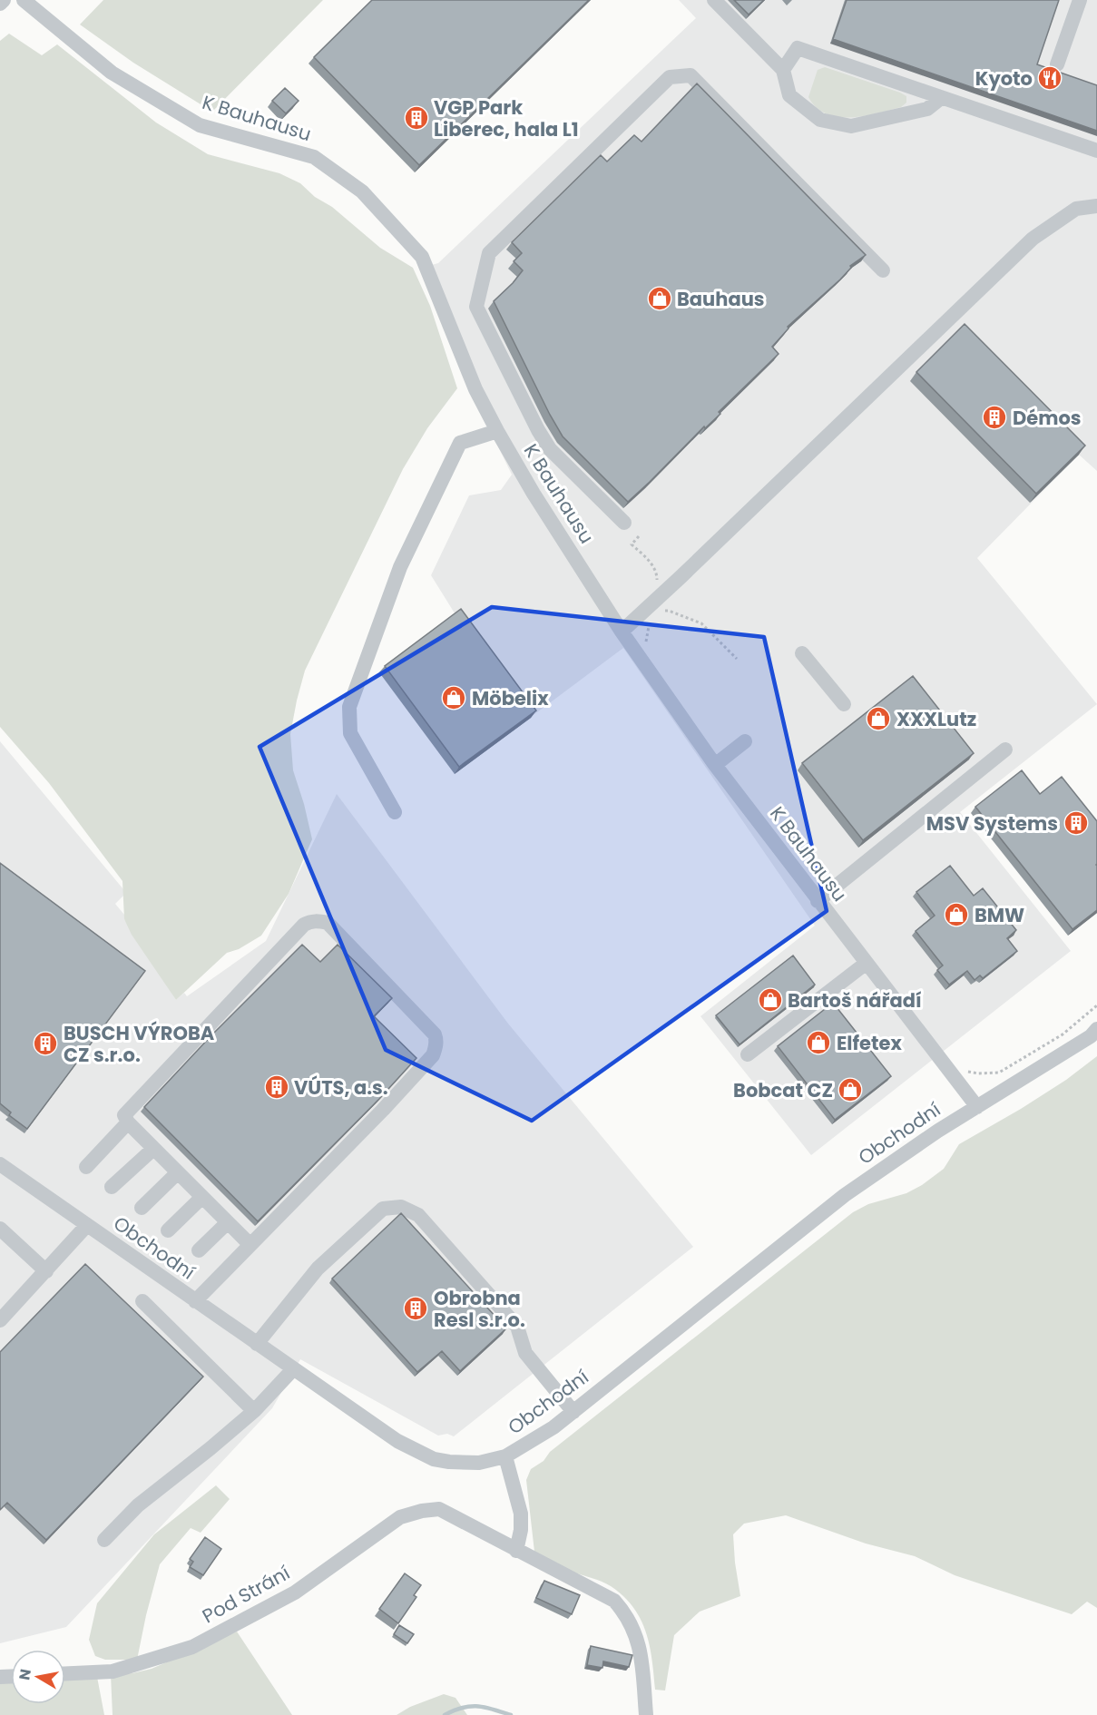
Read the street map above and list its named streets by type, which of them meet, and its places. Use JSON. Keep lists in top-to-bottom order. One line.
{"streets":{"street":["K Bauhausu","Obchodní","Pod Strání"]},"crossings":[["K Bauhausu","Obchodní"]],"places":{"restaurant":["Kyoto"],"building":["VGP Park Liberec, hala L1","Démos","MSV Systems","BUSCH VÝROBA CZ s.r.o.","VÚTS, a.s.","Obrobna Resl s.r.o."],"shop":["Bauhaus","Möbelix","XXXLutz","BMW","Bartoš nářadí","Elfetex","Bobcat CZ"]},"north":"left"}
